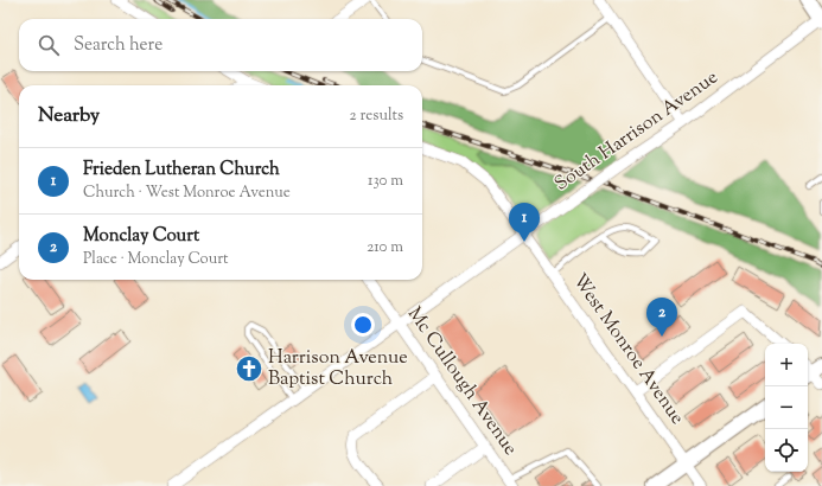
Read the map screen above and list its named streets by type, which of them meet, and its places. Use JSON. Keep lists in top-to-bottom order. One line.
{"streets":{"street":["South Harrison Avenue","West Monroe Avenue","Mc Cullough Avenue"]},"crossings":[["South Harrison Avenue","West Monroe Avenue"],["South Harrison Avenue","Mc Cullough Avenue"]],"places":{"church":["Harrison Avenue Baptist Church"]},"page":{"search":"Search here","heading":["Nearby","2 results"],"list":[{"mark":"1","name":"Frieden Lutheran Church","note":"Church · West Monroe Avenue","value":"130 m"},{"mark":"2","name":"Monclay Court","note":"Place · Monclay Court","value":"210 m"}],"pins":["1","2"],"map_buttons":["+","−"]}}
